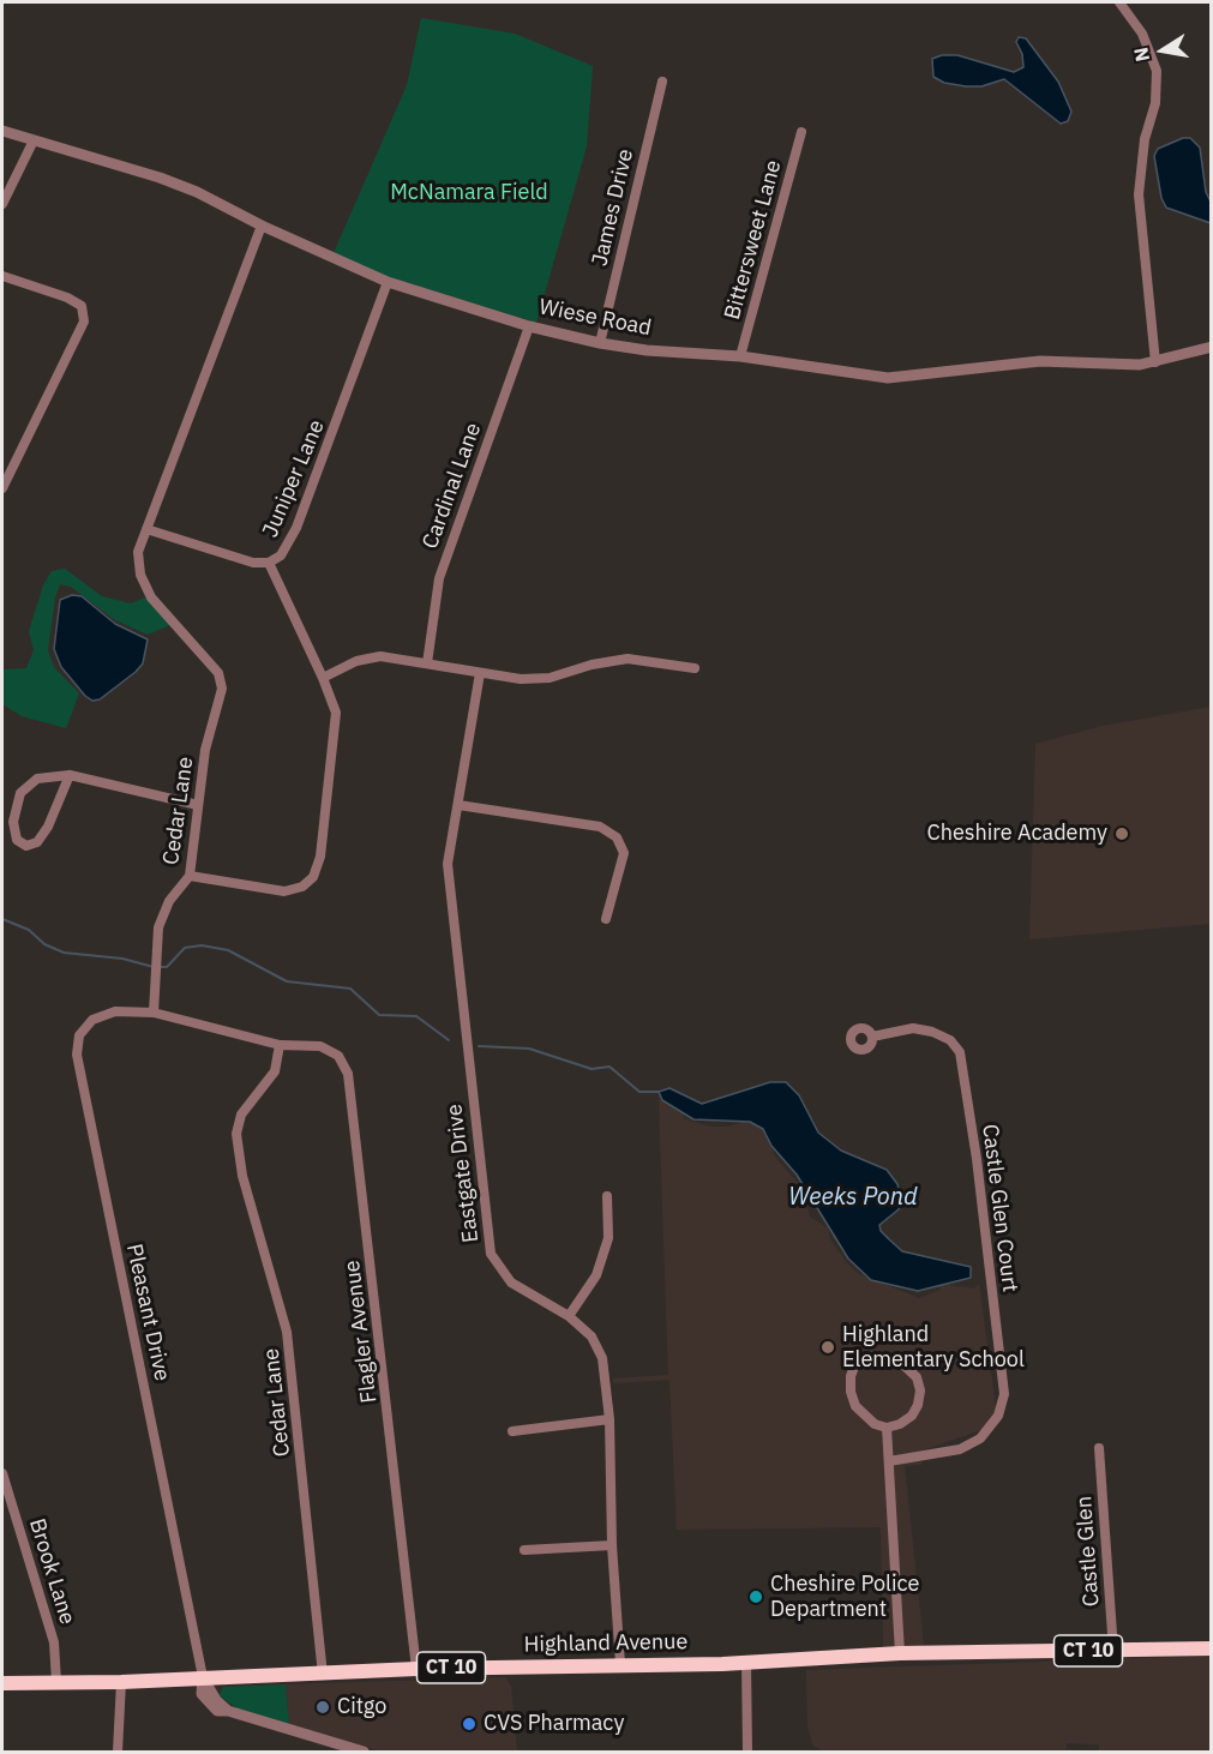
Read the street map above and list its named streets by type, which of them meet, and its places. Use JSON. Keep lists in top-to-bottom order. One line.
{"streets":{"highway":["Highland Avenue","CT 10"],"street":["James Drive","Bittersweet Lane","Wiese Road","Juniper Lane","Cardinal Lane","Cedar Lane","Eastgate Drive","Castle Glen Court","Pleasant Drive","Flagler Avenue","Castle Glen","Brook Lane"]},"crossings":[["James Drive","Wiese Road"],["Bittersweet Lane","Wiese Road"],["Wiese Road","Juniper Lane"],["Wiese Road","Cardinal Lane"],["Wiese Road","Cedar Lane"],["Juniper Lane","Cedar Lane"],["Cedar Lane","Pleasant Drive"],["Cedar Lane","Flagler Avenue"],["Cedar Lane","Highland Avenue"],["Eastgate Drive","Highland Avenue"],["Pleasant Drive","Highland Avenue"],["Flagler Avenue","Highland Avenue"],["Castle Glen","Highland Avenue"],["Brook Lane","Highland Avenue"]],"water":["Weeks Pond"],"parks":["McNamara Field"],"places":["Cheshire Academy","Highland Elementary School","Cheshire Police Department","Citgo","CVS Pharmacy"],"north":"left"}
